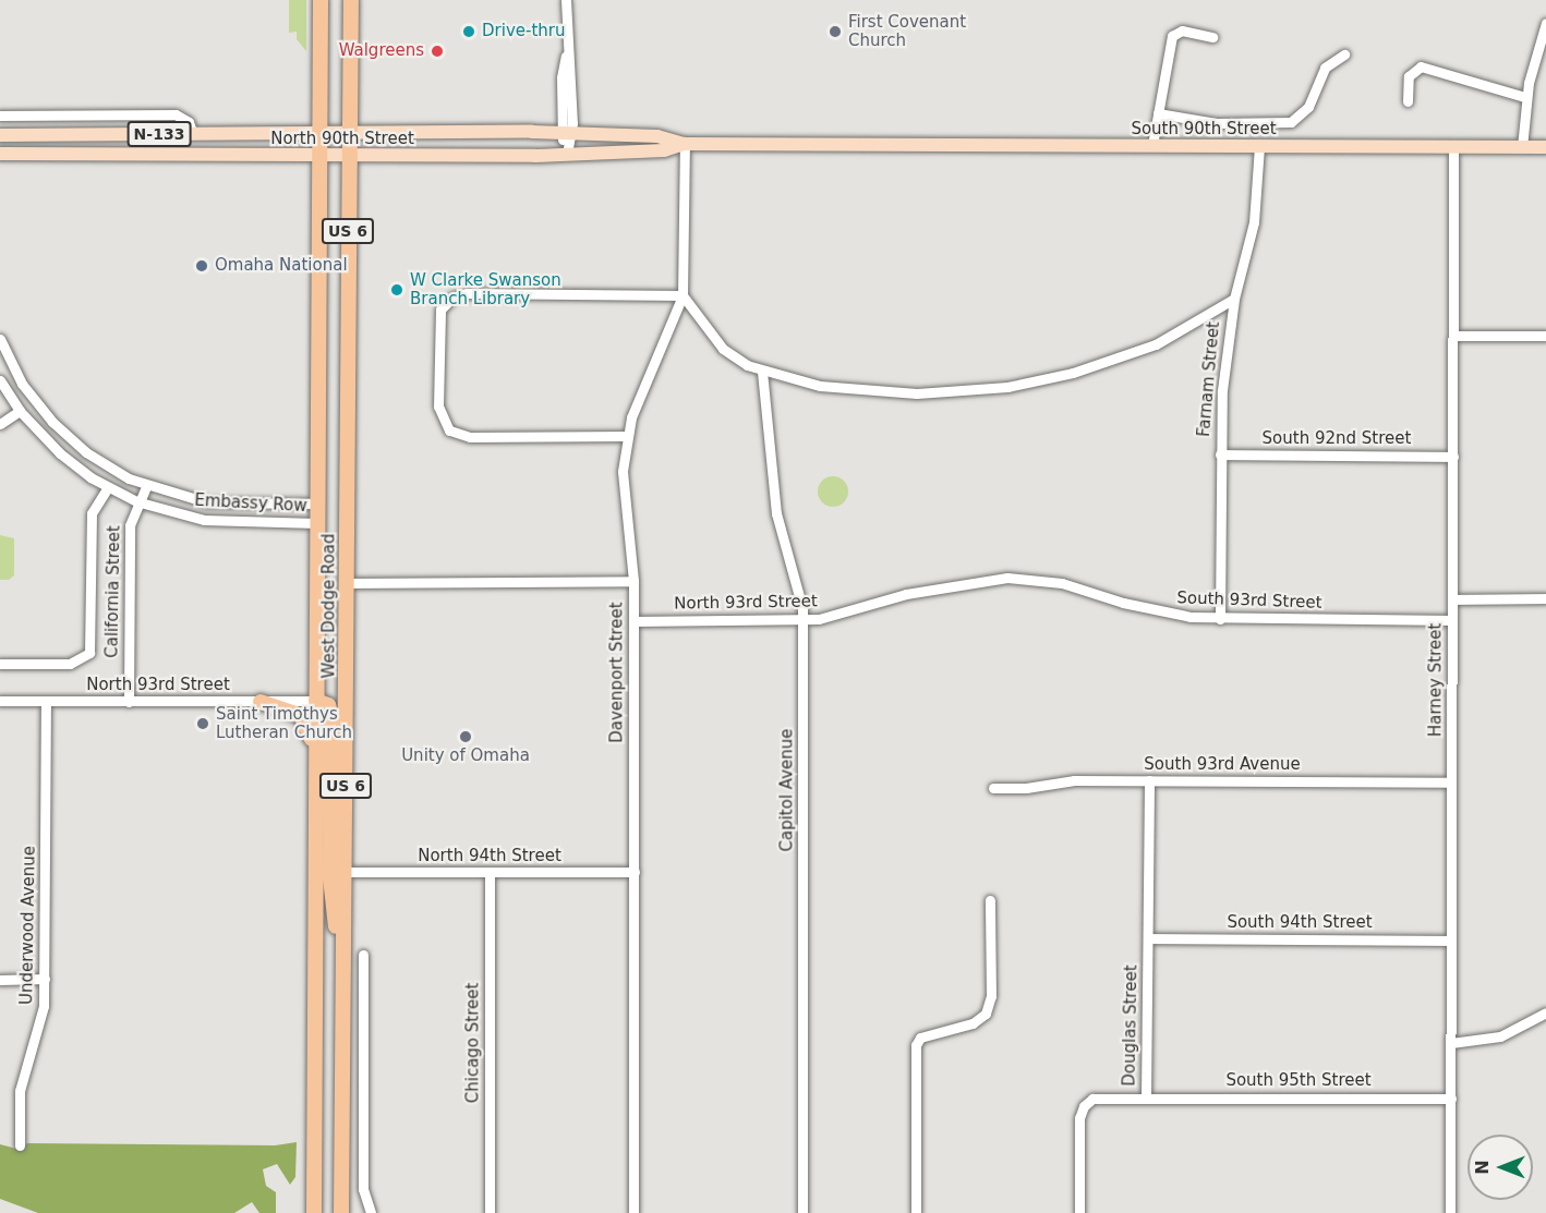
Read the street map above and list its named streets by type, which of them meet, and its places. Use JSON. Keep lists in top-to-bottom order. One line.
{"streets":{"highway":["US 6","West Dodge Road"],"main road":["South 90th Street","N-133","North 90th Street"],"street":["Farnam Street","South 92nd Street","Embassy Row","California Street","South 93rd Street","North 93rd Street","Davenport Street","Harney Street","South 93rd Avenue","Capitol Avenue","North 94th Street","South 94th Street","Underwood Avenue","Douglas Street","Chicago Street","South 95th Street"]},"crossings":[["South 90th Street","North 90th Street"],["South 90th Street","Farnam Street"],["South 90th Street","Harney Street"],["North 90th Street","West Dodge Road"],["North 90th Street","Davenport Street"],["Farnam Street","South 92nd Street"],["Farnam Street","South 93rd Street"],["South 92nd Street","Harney Street"],["Embassy Row","California Street"],["Embassy Row","West Dodge Road"],["California Street","North 93rd Street"],["South 93rd Street","North 93rd Street"],["South 93rd Street","Harney Street"],["North 93rd Street","West Dodge Road"],["North 93rd Street","Davenport Street"],["North 93rd Street","Capitol Avenue"],["North 93rd Street","Underwood Avenue"],["West Dodge Road","North 94th Street"],["Davenport Street","North 94th Street"],["Harney Street","South 93rd Avenue"],["Harney Street","South 94th Street"],["Harney Street","South 95th Street"],["South 93rd Avenue","Douglas Street"],["North 94th Street","Chicago Street"],["South 94th Street","Douglas Street"],["Douglas Street","South 95th Street"]],"places":["Drive-thru","First Covenant Church","Walgreens","Omaha National","W Clarke Swanson Branch Library","Saint Timothys Lutheran Church","Unity of Omaha"],"north":"left"}
